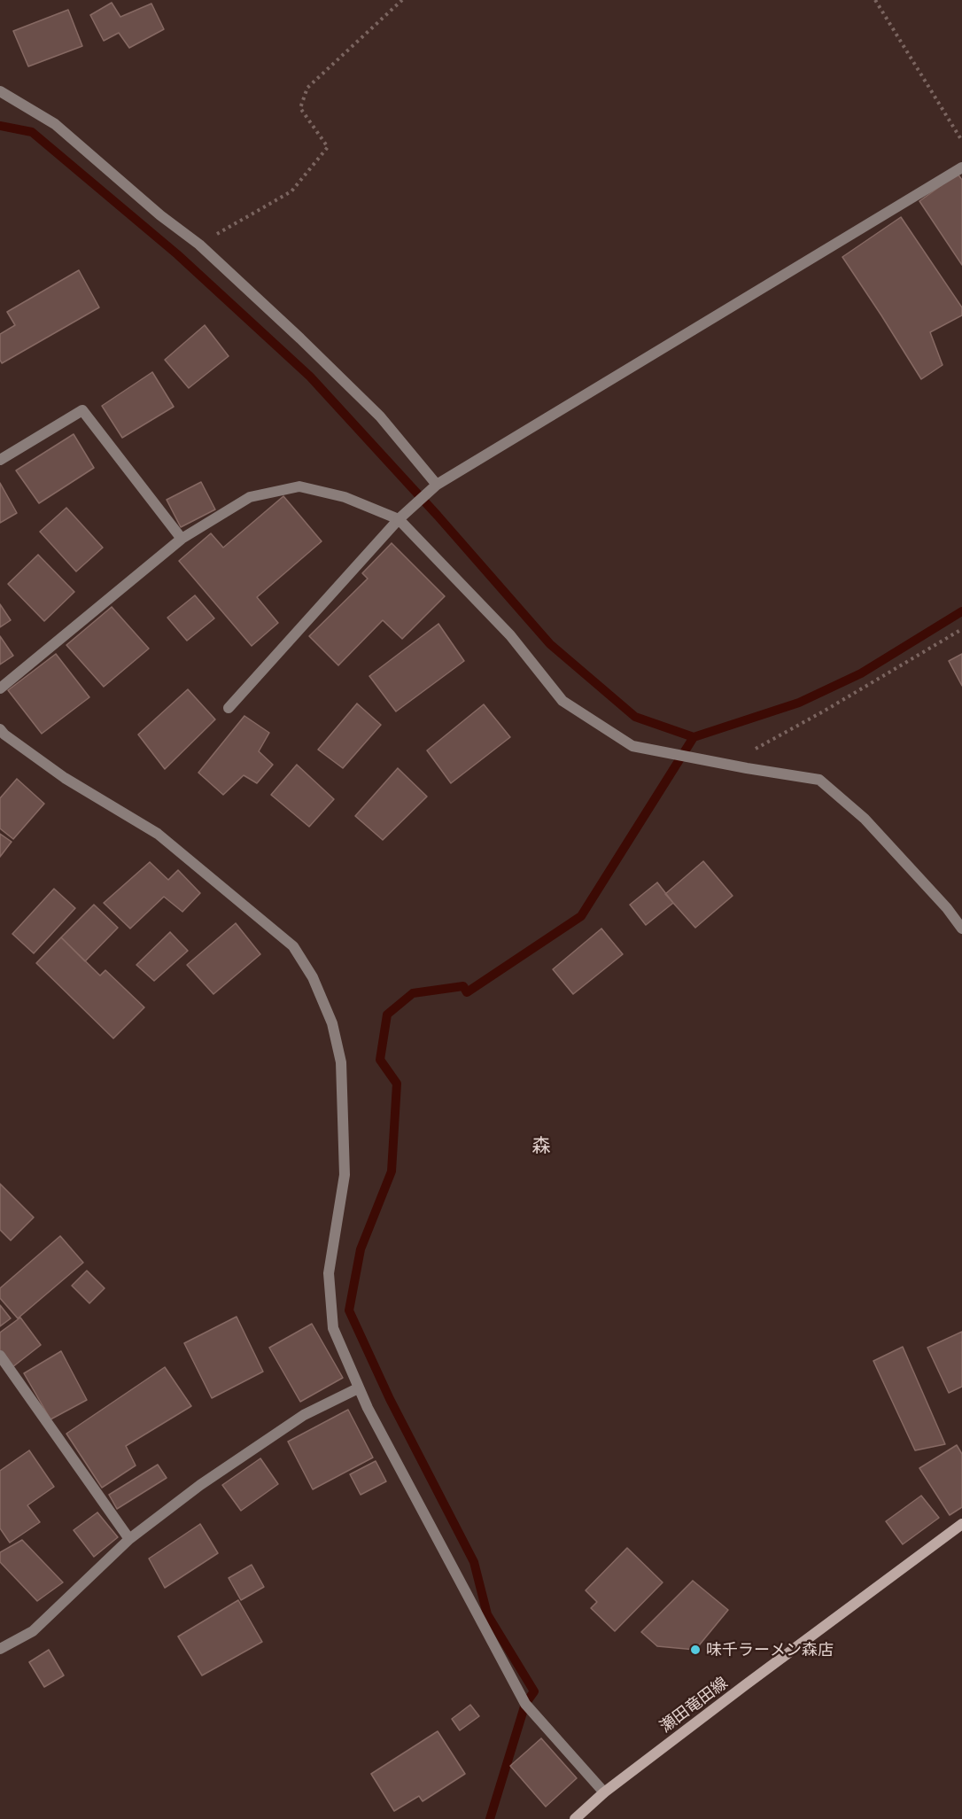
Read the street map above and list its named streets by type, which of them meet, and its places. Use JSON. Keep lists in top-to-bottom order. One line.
{"streets":{"main road":["瀬田竜田線"]},"districts":["森"],"places":["味千ラーメン森店"]}
